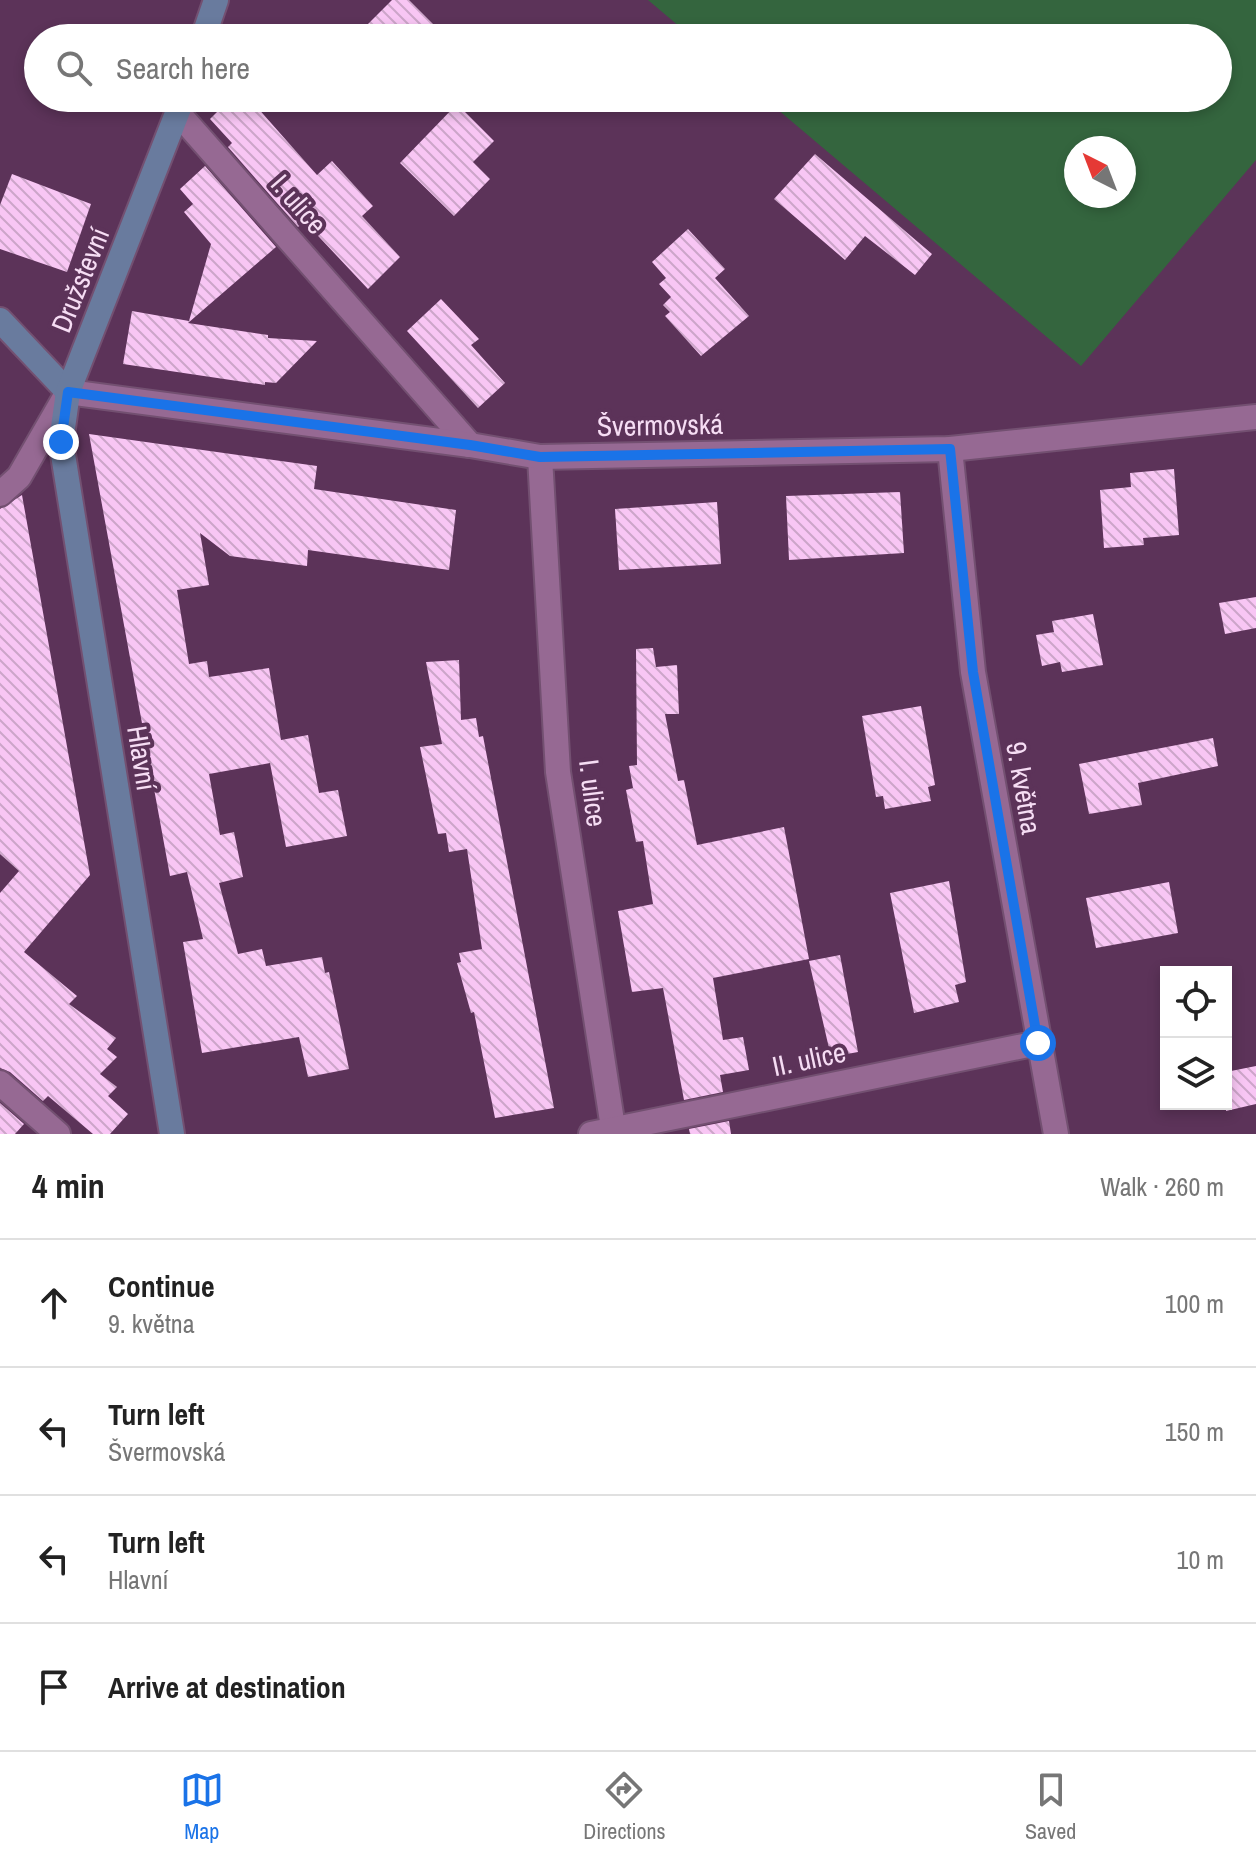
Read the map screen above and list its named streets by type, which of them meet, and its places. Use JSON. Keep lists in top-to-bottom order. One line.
{"streets":{"street":["I. ulice","Družstevní","Švermovská","Hlavní","9. května","II. ulice"]},"crossings":[["I. ulice","Švermovská"],["I. ulice","II. ulice"],["Družstevní","Švermovská"],["Družstevní","Hlavní"],["Švermovská","Hlavní"],["Švermovská","9. května"],["9. května","II. ulice"]],"north":"top left","page":{"search":"Search here","heading":["4 min","Walk · 260 m"],"list":[["Continue","9. května","100 m"],["Turn left","Švermovská","150 m"],["Turn left","Hlavní","10 m"],"Arrive at destination"],"nav":["Map","Directions","Saved"]}}
